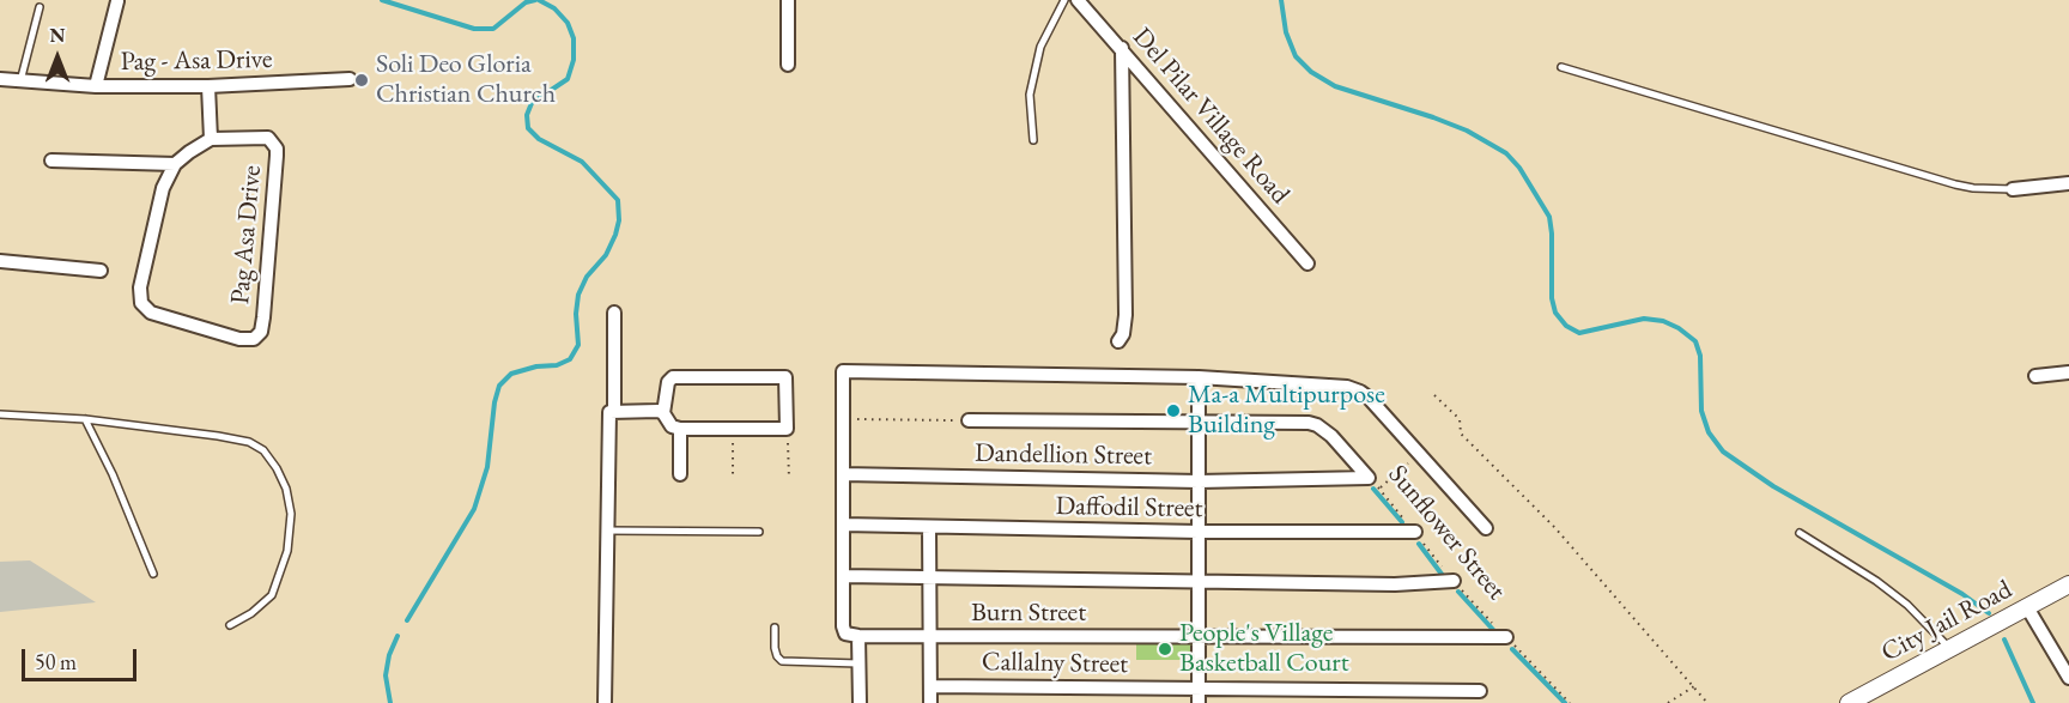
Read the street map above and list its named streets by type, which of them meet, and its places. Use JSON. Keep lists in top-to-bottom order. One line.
{"streets":{"street":["Pag - Asa Drive","Del Pilar Village Road","Pag Asa Drive","Dandellion Street","Daffodil Street","Sunflower Street","Burn Street","City Jail Road","Callalny Street"]},"crossings":[["Dandellion Street","Sunflower Street"],["Daffodil Street","Sunflower Street"],["Sunflower Street","Burn Street"]],"places":["Soli Deo Gloria Christian Church","Ma-a Multipurpose Building","People's Village Basketball Court"],"scale_bar":"50 m","north":"top"}
